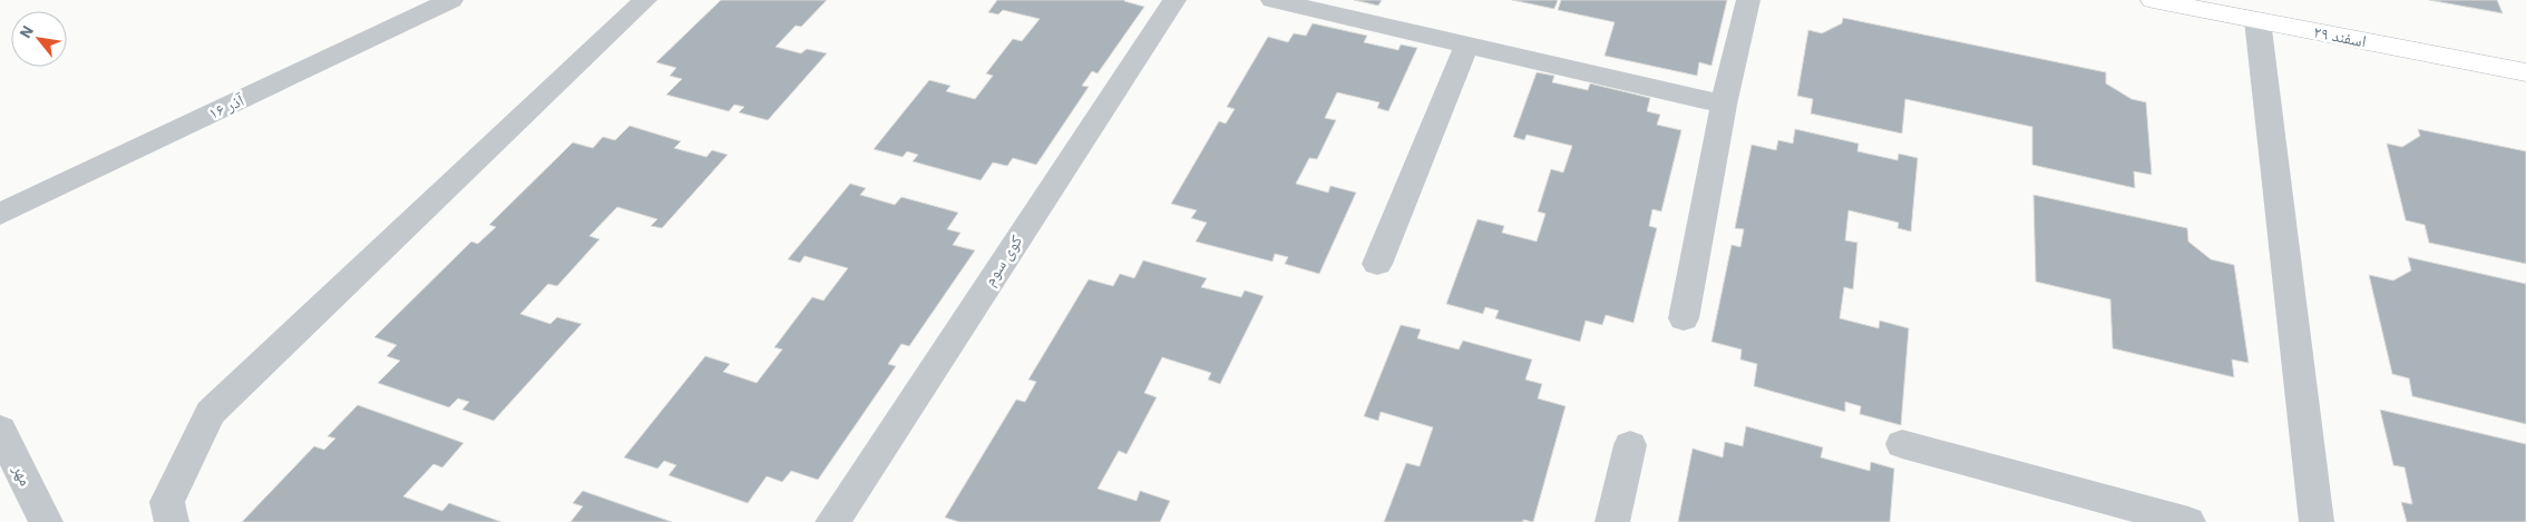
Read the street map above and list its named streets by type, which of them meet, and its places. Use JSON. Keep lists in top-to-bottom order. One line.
{"streets":{"main road":["۲۹ اسفند"],"street":["۱۶ آذر","کوی سوم","مهر"]},"north":"top left"}
